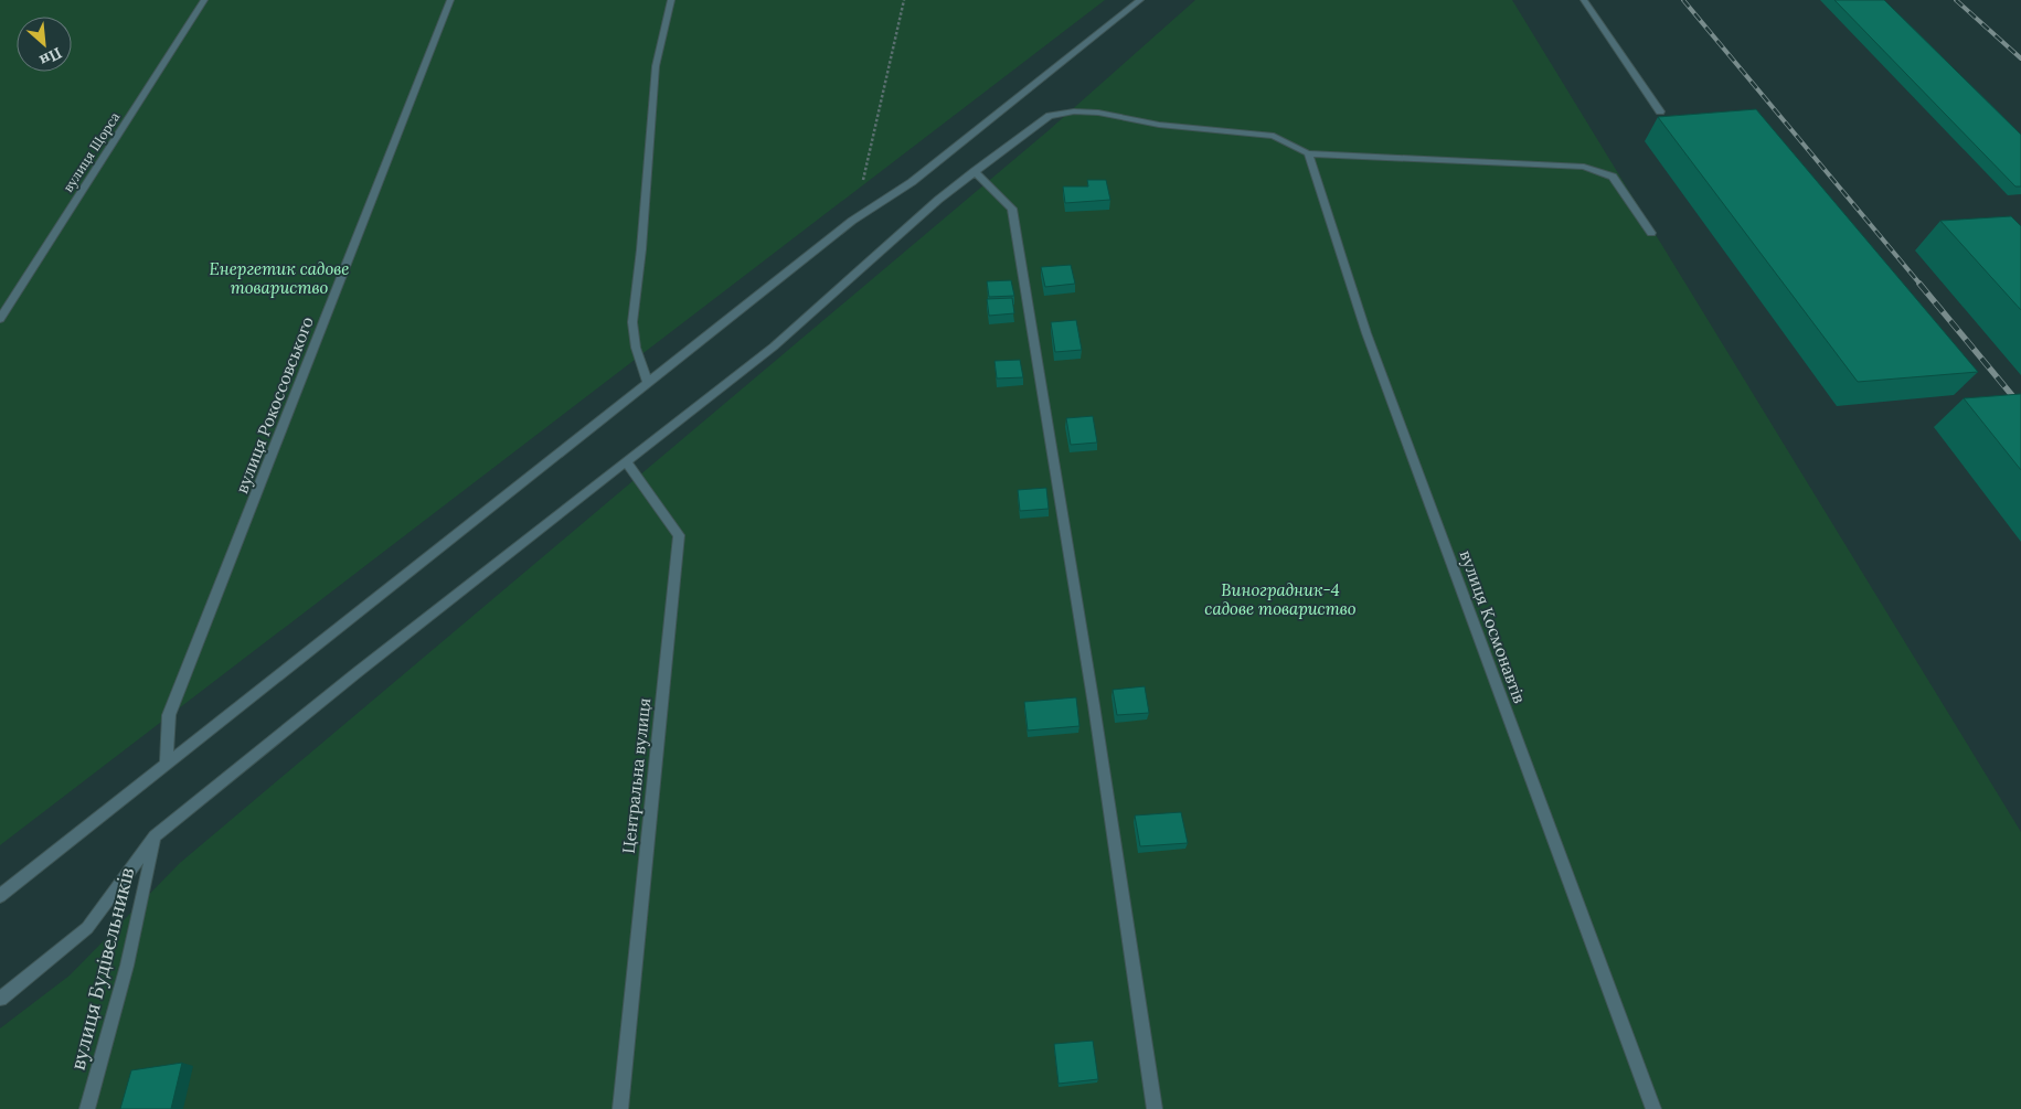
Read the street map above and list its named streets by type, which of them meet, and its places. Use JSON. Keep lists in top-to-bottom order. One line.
{"streets":{"lane":["вулиця Щорса","вулиця Рокоссовського","вулиця Космонавтів","Центральна вулиця","вулиця Будівельників"]},"parks":["Енергетик садове товариство","Виноградник-4 садове товариство"],"north":"bottom right"}
